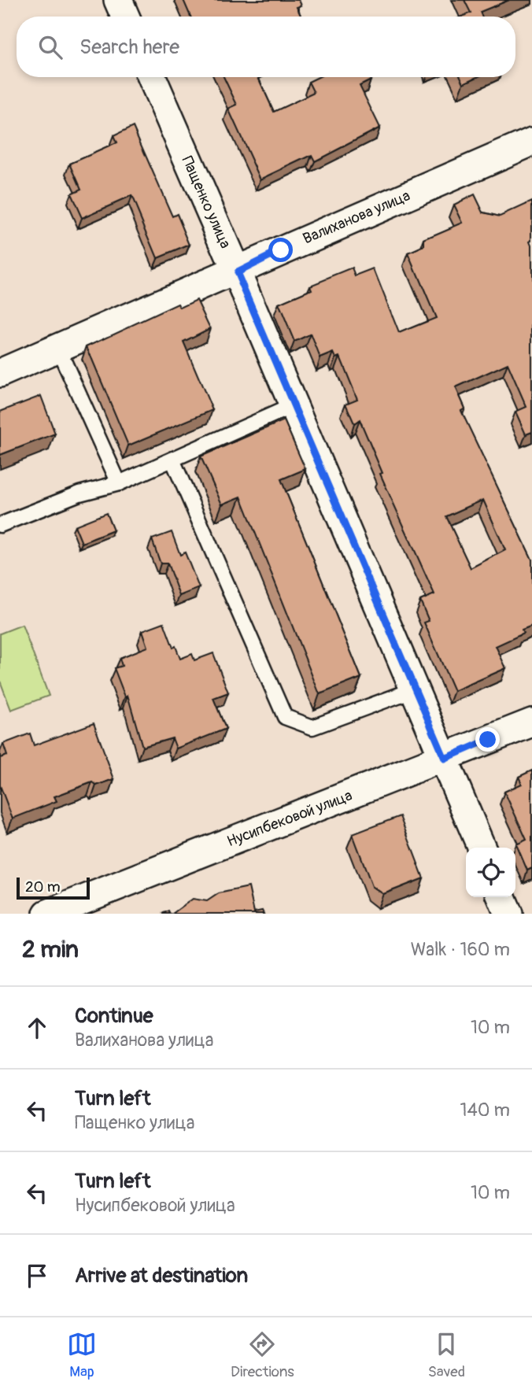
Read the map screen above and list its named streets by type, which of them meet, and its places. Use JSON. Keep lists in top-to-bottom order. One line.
{"streets":{"street":["Пащенко улица","Валиханова улица","Нусипбековой улица"]},"crossings":[["Пащенко улица","Валиханова улица"],["Пащенко улица","Нусипбековой улица"]],"scale_bar":"20 m","page":{"search":"Search here","scale":"20 m","heading":["2 min","Walk · 160 m"],"list":[["Continue","Валиханова улица","10 m"],["Turn left","Пащенко улица","140 m"],["Turn left","Нусипбековой улица","10 m"],"Arrive at destination"],"nav":["Map","Directions","Saved"]}}
